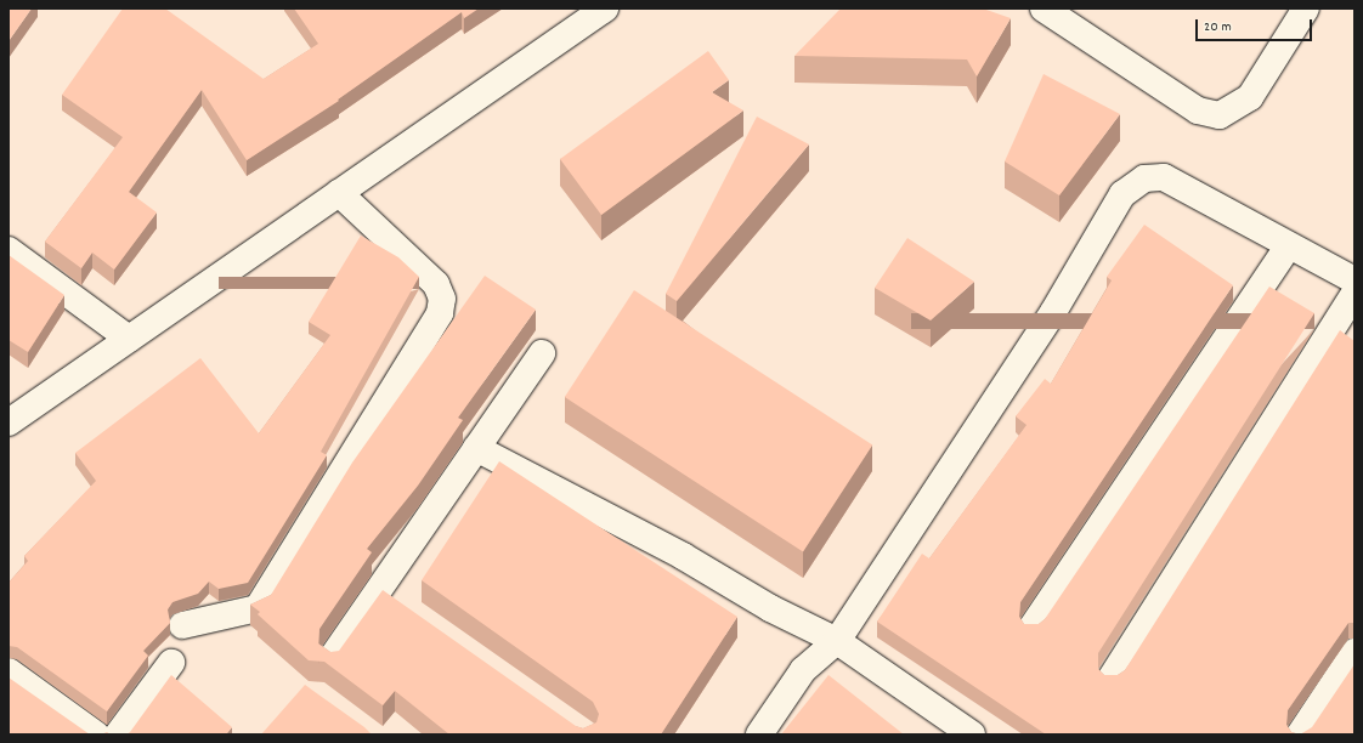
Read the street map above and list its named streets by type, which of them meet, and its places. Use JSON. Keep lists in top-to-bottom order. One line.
{"scale_bar":"20 m"}
